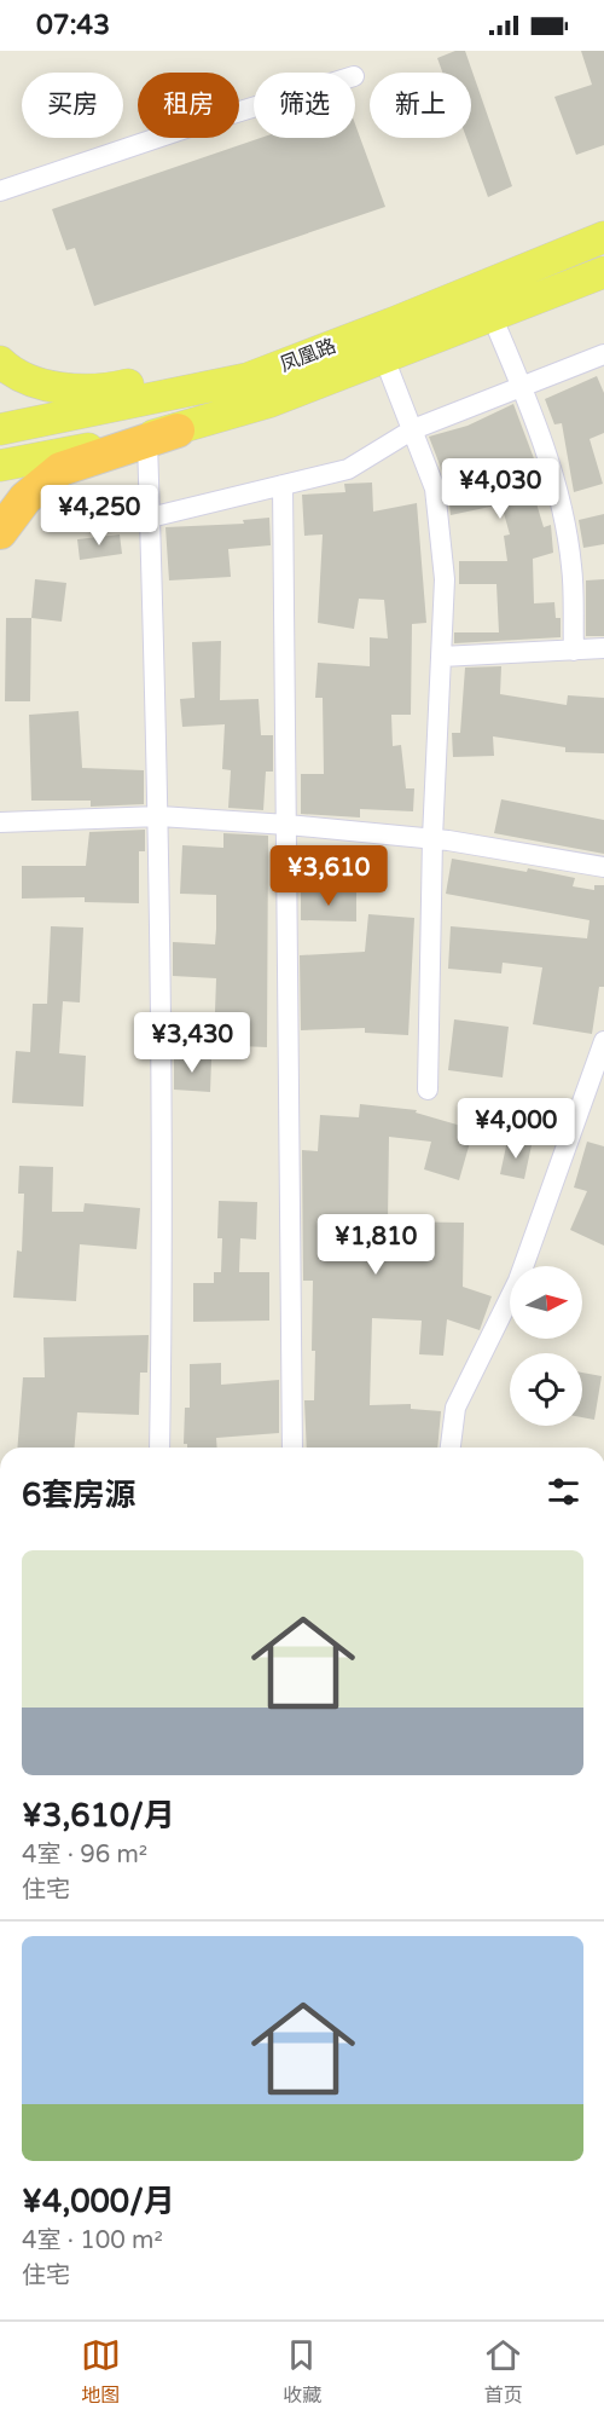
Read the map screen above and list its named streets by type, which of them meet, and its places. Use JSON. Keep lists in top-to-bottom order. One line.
{"streets":{"highway":["凤凰路"]},"north":"right","page":{"status":"07:43","chip":["买房","租房","筛选","新上"],"price":["¥4,030","¥4,250","¥3,610","¥3,430","¥4,000","¥1,810"],"heading":"6套房源","list":[{"name":"¥3,610/月","note":"4室 · 96 m² · 住宅"},{"name":"¥4,000/月","note":"4室 · 100 m² · 住宅"}],"tabs":["地图","收藏","首页"]}}
